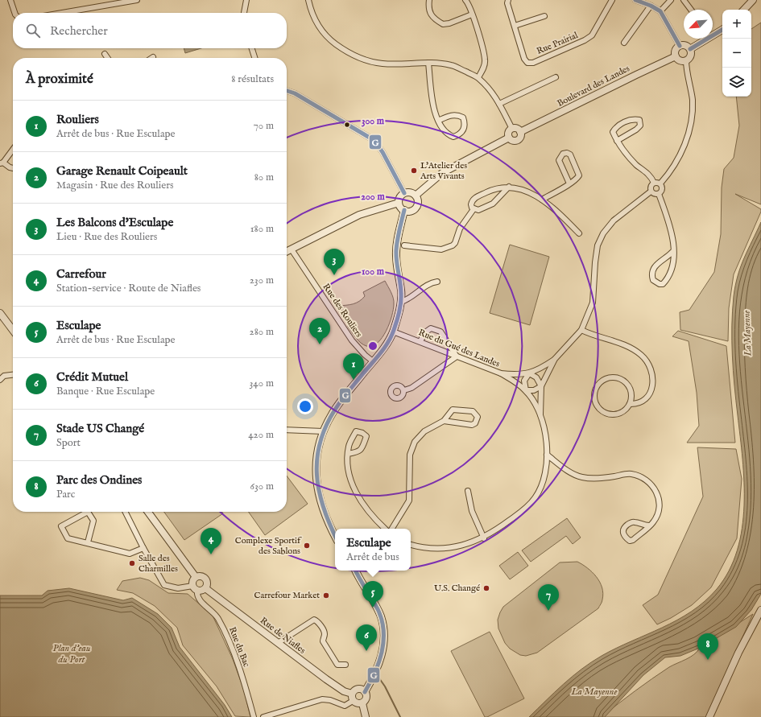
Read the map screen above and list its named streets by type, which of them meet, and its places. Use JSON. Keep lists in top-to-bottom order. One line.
{"streets":{"street":["Rue Prairial","Boulevard des Landes","Rue des Rouliers","Rue du Gué des Landes","Rue de Niafles","Rue du Bac"]},"crossings":[["Rue de Niafles","Rue du Bac"]],"water":["La Mayenne","Plan d'eau du Port"],"places":["L'Atelier des Arts Vivants","Complexe Sportif des Sablons","Salle des Charmilles","U.S. Changé","Carrefour Market"],"lines":["transit line G"],"north":"bottom left","page":{"map_buttons":["+","−"],"search":"Rechercher","heading":["À proximité","8 résultats"],"list":[{"mark":"1","name":"Rouliers","note":"Arrêt de bus · Rue Esculape","value":"70 m"},{"mark":"2","name":"Garage Renault Coipeault","note":"Magasin · Rue des Rouliers","value":"80 m"},{"mark":"3","name":"Les Balcons d'Esculape","note":"Lieu · Rue des Rouliers","value":"180 m"},{"mark":"4","name":"Carrefour","note":"Station-service · Route de Niafles","value":"230 m"},{"mark":"5","name":"Esculape","note":"Arrêt de bus · Rue Esculape","value":"280 m"},{"mark":"6","name":"Crédit Mutuel","note":"Banque · Rue Esculape","value":"340 m"},{"mark":"7","name":"Stade US Changé","note":"Sport","value":"420 m"},{"mark":"8","name":"Parc des Ondines","note":"Parc","value":"630 m"}],"pins":["3","2","1","4","5","7","6","8"],"popup":["Esculape","Arrêt de bus"]},"rings":["300 m","200 m","100 m"]}
